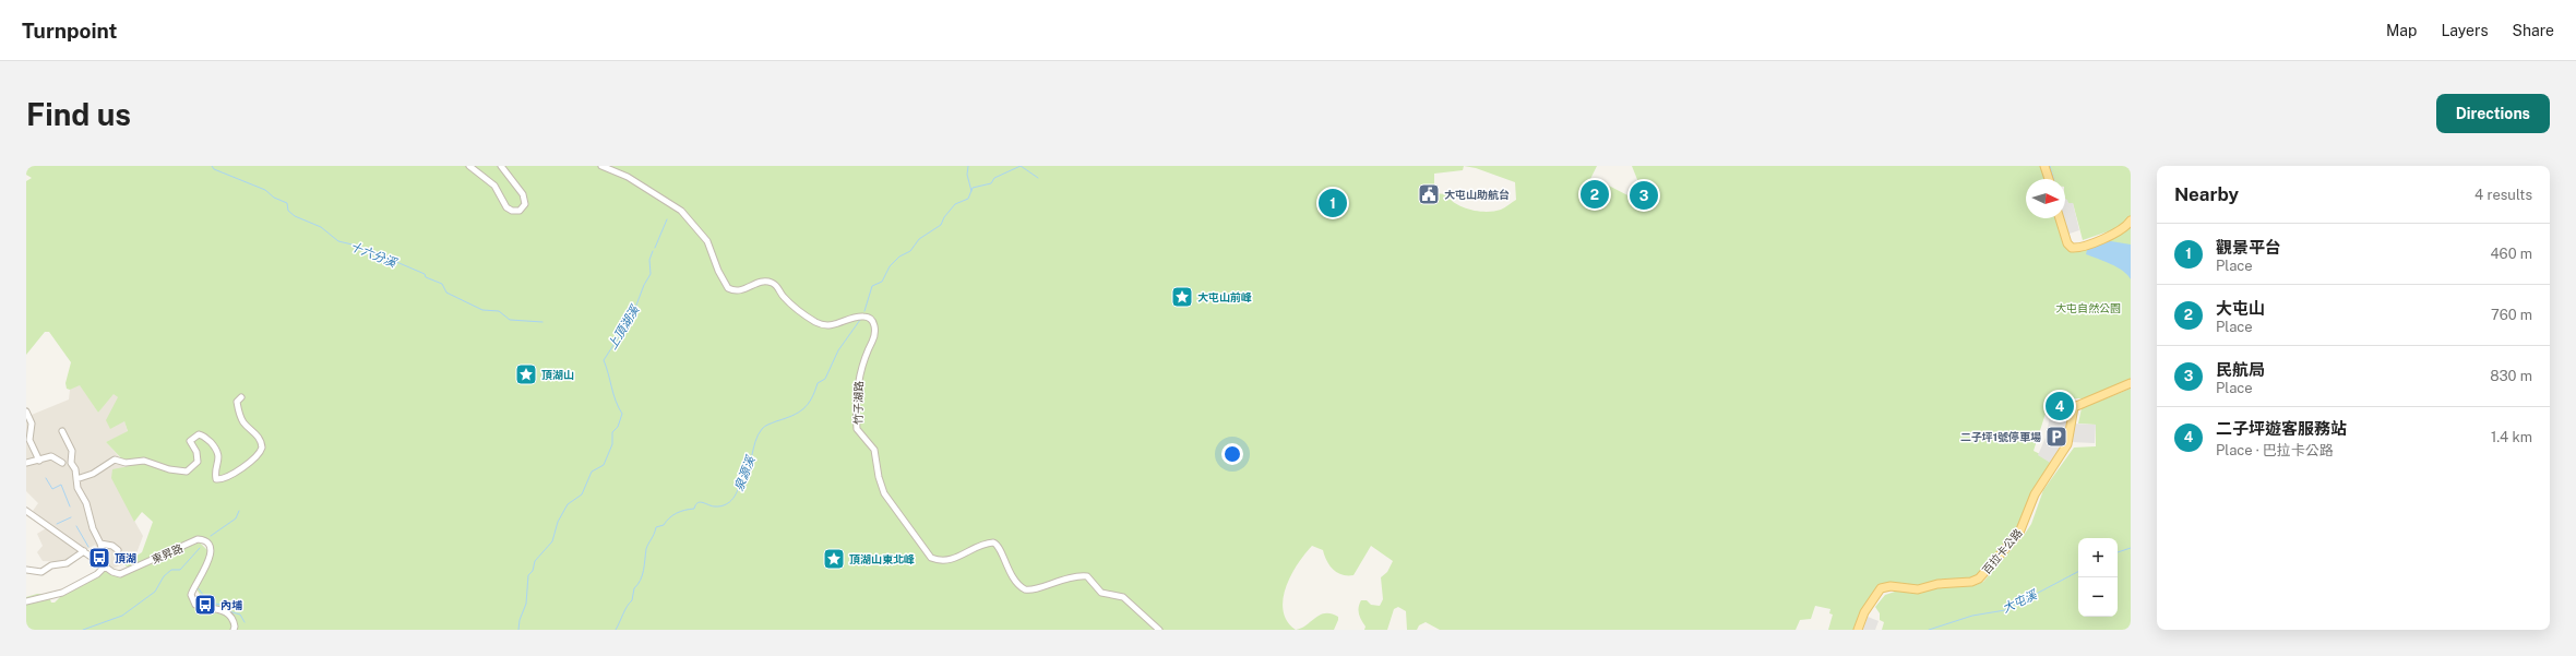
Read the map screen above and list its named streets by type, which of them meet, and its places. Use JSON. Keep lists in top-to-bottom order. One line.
{"streets":{"main road":["百拉卡公路"],"street":["竹子湖路","東昇路"]},"water":["十六分溪","上頂湖溪","泉源溪","大屯溪"],"parks":["大屯自然公園"],"places":{"public building":["大屯山助航台"],"place":["大屯山前峰","頂湖山","頂湖山東北峰"],"parking":["二子坪1號停車場"],"bus stop":["頂湖","內埔"]},"north":"right","page":{"header":"Turnpoint","nav":["Map","Layers","Share"],"buttons":"Directions","title":"Find us","heading":["Nearby","4 results"],"pins":["2","3","1","4"],"list":[{"mark":"1","name":"觀景平台","note":"Place","value":"460 m"},{"mark":"2","name":"大屯山","note":"Place","value":"760 m"},{"mark":"3","name":"民航局","note":"Place","value":"830 m"},{"mark":"4","name":"二子坪遊客服務站","note":"Place · 巴拉卡公路","value":"1.4 km"}],"map_buttons":["+","−"]}}
